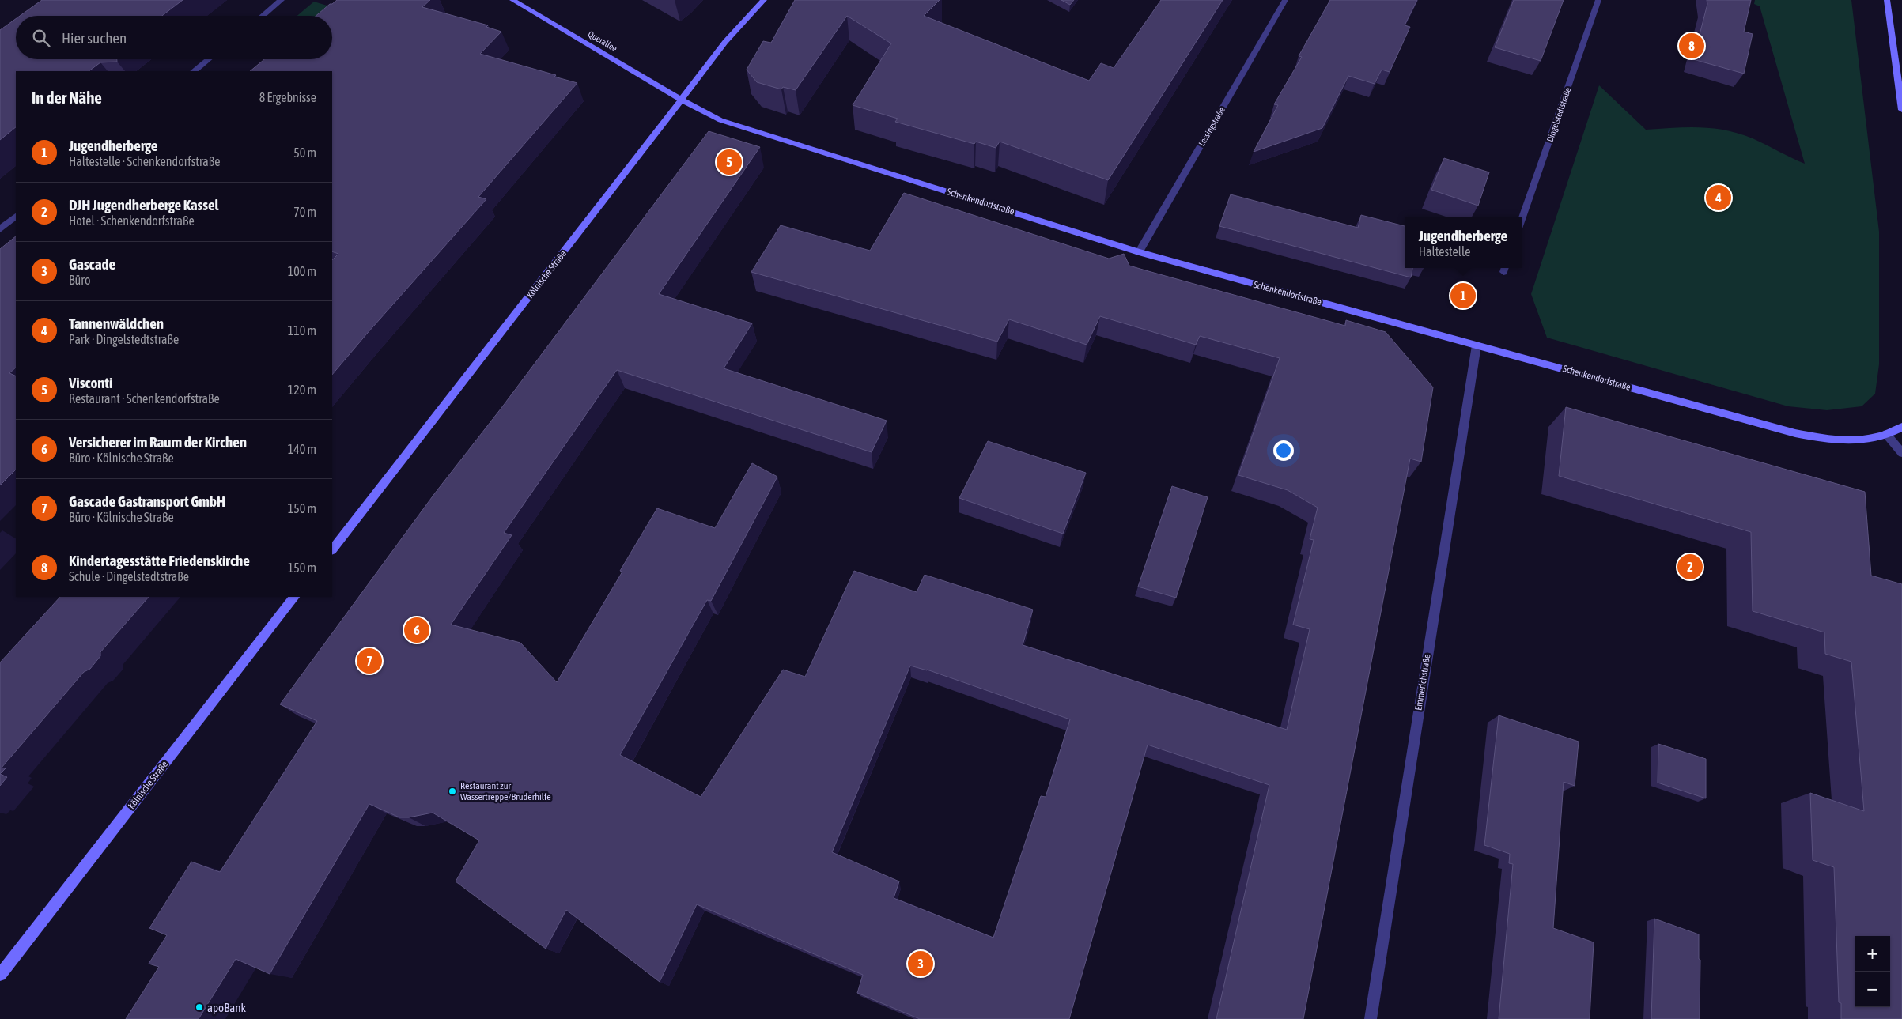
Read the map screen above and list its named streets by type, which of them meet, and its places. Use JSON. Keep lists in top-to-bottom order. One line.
{"streets":{"street":["Querallee","Dingelstedtstraße","Lessingstraße","Schenkendorfstraße","Kölnische Straße","Emmerichstraße"]},"crossings":[["Querallee","Schenkendorfstraße"],["Querallee","Kölnische Straße"],["Lessingstraße","Schenkendorfstraße"],["Schenkendorfstraße","Kölnische Straße"],["Schenkendorfstraße","Emmerichstraße"]],"places":["Restaurant zur Wassertreppe/Bruderhilfe","apoBank"],"page":{"search":"Hier suchen","pins":["8","5","4","1","2","6","7","3"],"heading":["In der Nähe","8 Ergebnisse"],"list":[{"mark":"1","name":"Jugendherberge","note":"Haltestelle · Schenkendorfstraße","value":"50 m"},{"mark":"2","name":"DJH Jugendherberge Kassel","note":"Hotel · Schenkendorfstraße","value":"70 m"},{"mark":"3","name":"Gascade","note":"Büro","value":"100 m"},{"mark":"4","name":"Tannenwäldchen","note":"Park · Dingelstedtstraße","value":"110 m"},{"mark":"5","name":"Visconti","note":"Restaurant · Schenkendorfstraße","value":"120 m"},{"mark":"6","name":"Versicherer im Raum der Kirchen","note":"Büro · Kölnische Straße","value":"140 m"},{"mark":"7","name":"Gascade Gastransport GmbH","note":"Büro · Kölnische Straße","value":"150 m"},{"mark":"8","name":"Kindertagesstätte Friedenskirche","note":"Schule · Dingelstedtstraße","value":"150 m"}],"popup":["Jugendherberge","Haltestelle"],"map_buttons":["+","−"]}}
